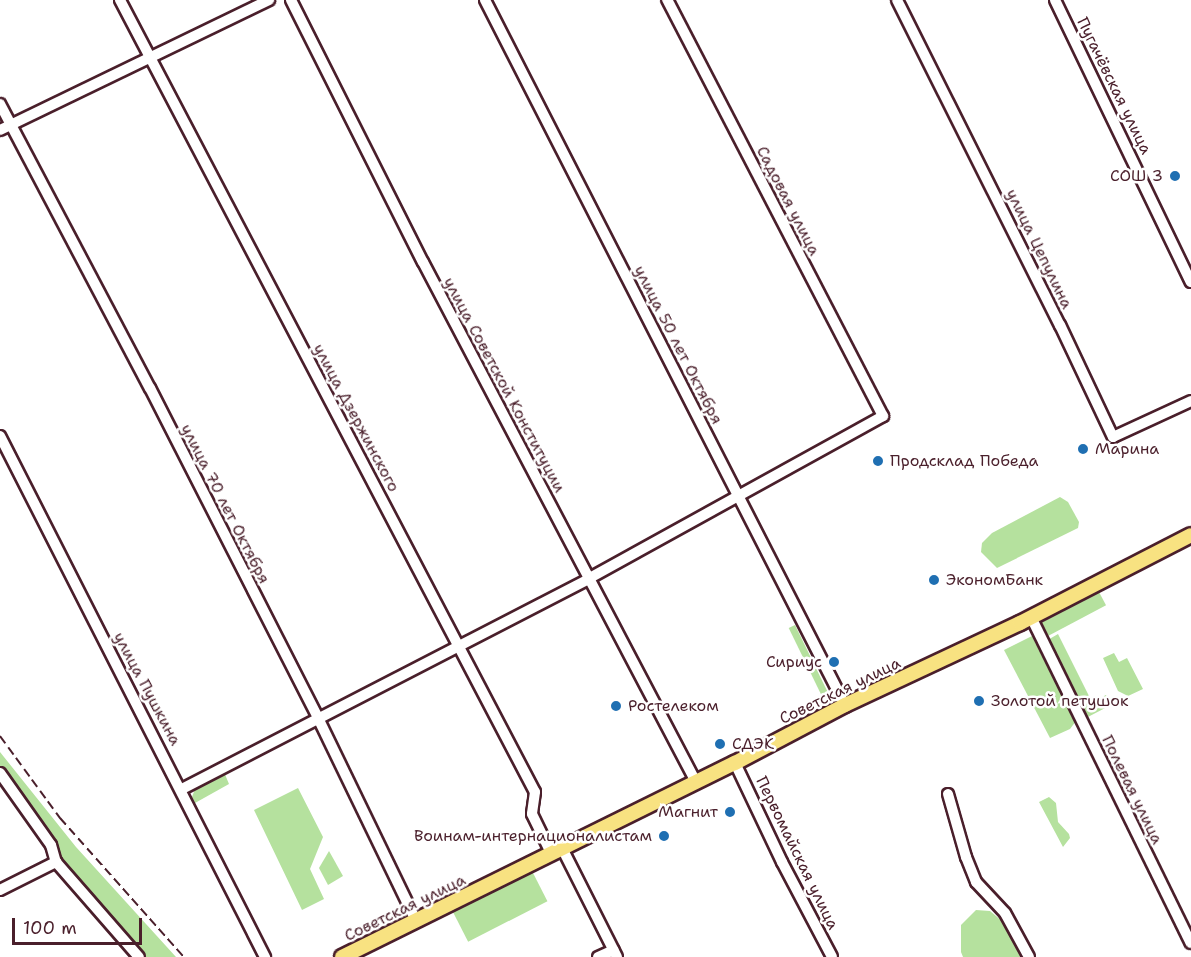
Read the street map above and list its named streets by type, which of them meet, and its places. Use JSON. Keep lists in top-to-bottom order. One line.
{"streets":{"main road":["Советская улица"],"street":["Пугачёвская улица","Садовая улица","улица Цепулина","улица 50 лет Октября","улица Советской Конституции","улица Дзержинского","улица 70 лет Октября","улица Пушкина","Полевая улица","Первомайская улица"]},"crossings":[["Садовая улица","улица 50 лет Октября"],["улица 50 лет Октября","Советская улица"],["улица Советской Конституции","Советская улица"],["улица Дзержинского","Советская улица"],["улица 70 лет Октября","Советская улица"],["Советская улица","Полевая улица"],["Советская улица","Первомайская улица"]],"places":["СОШ 3","Марина","Продсклад Победа","ЭкономБанк","Сириус","Золотой петушок","Ростелеком","СДЭК","Магнит","Воинам-интернационалистам"],"scale_bar":"100 m"}
